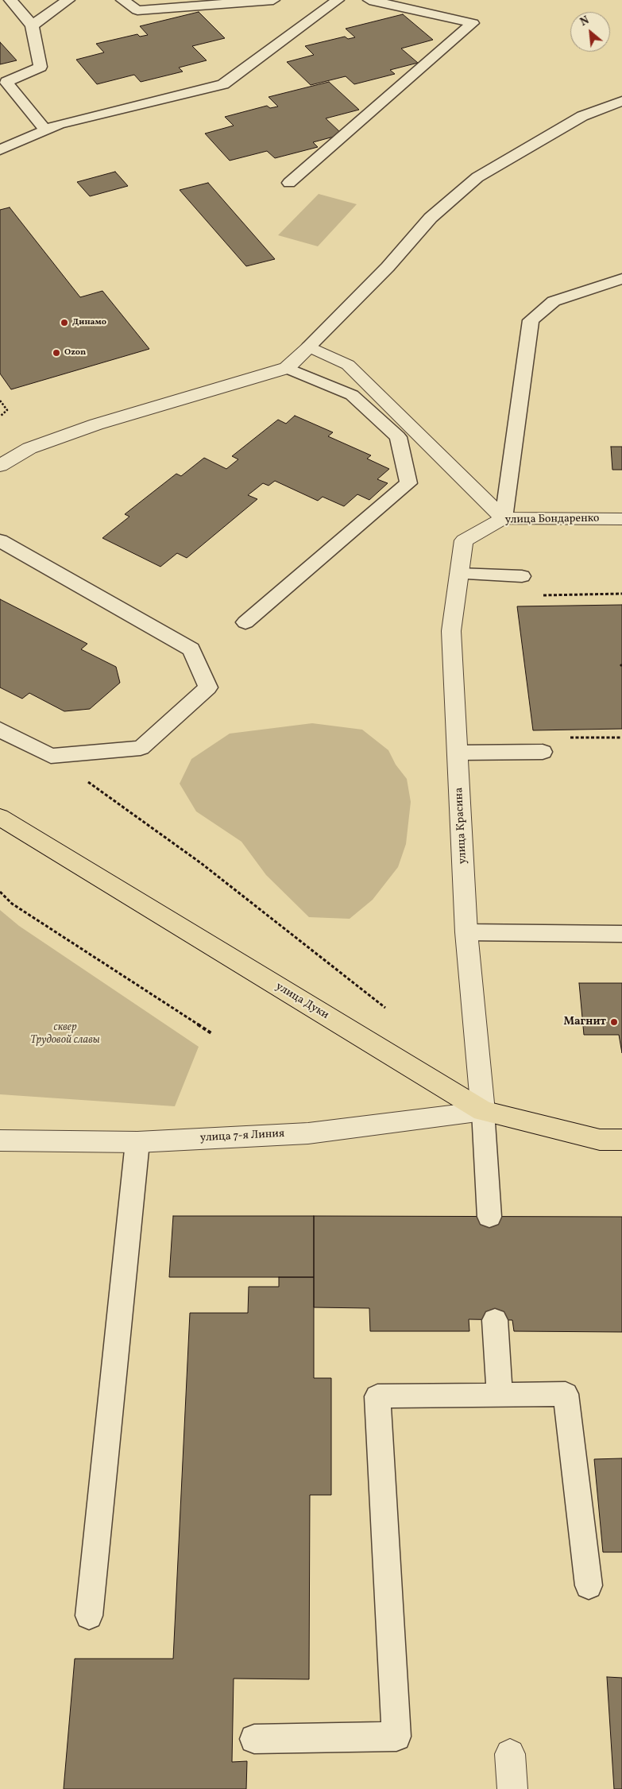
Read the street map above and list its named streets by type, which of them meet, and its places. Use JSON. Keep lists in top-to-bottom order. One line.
{"streets":{"main road":["улица Дуки"],"street":["улица Бондаренко","улица Красина","улица 7-я Линия"]},"crossings":[["улица Бондаренко","улица Красина"],["улица Красина","улица Дуки"],["улица Красина","улица 7-я Линия"],["улица Дуки","улица 7-я Линия"]],"parks":["сквер Трудовой славы"],"places":["Динамо","Ozon","Магнит"],"north":"top left"}
